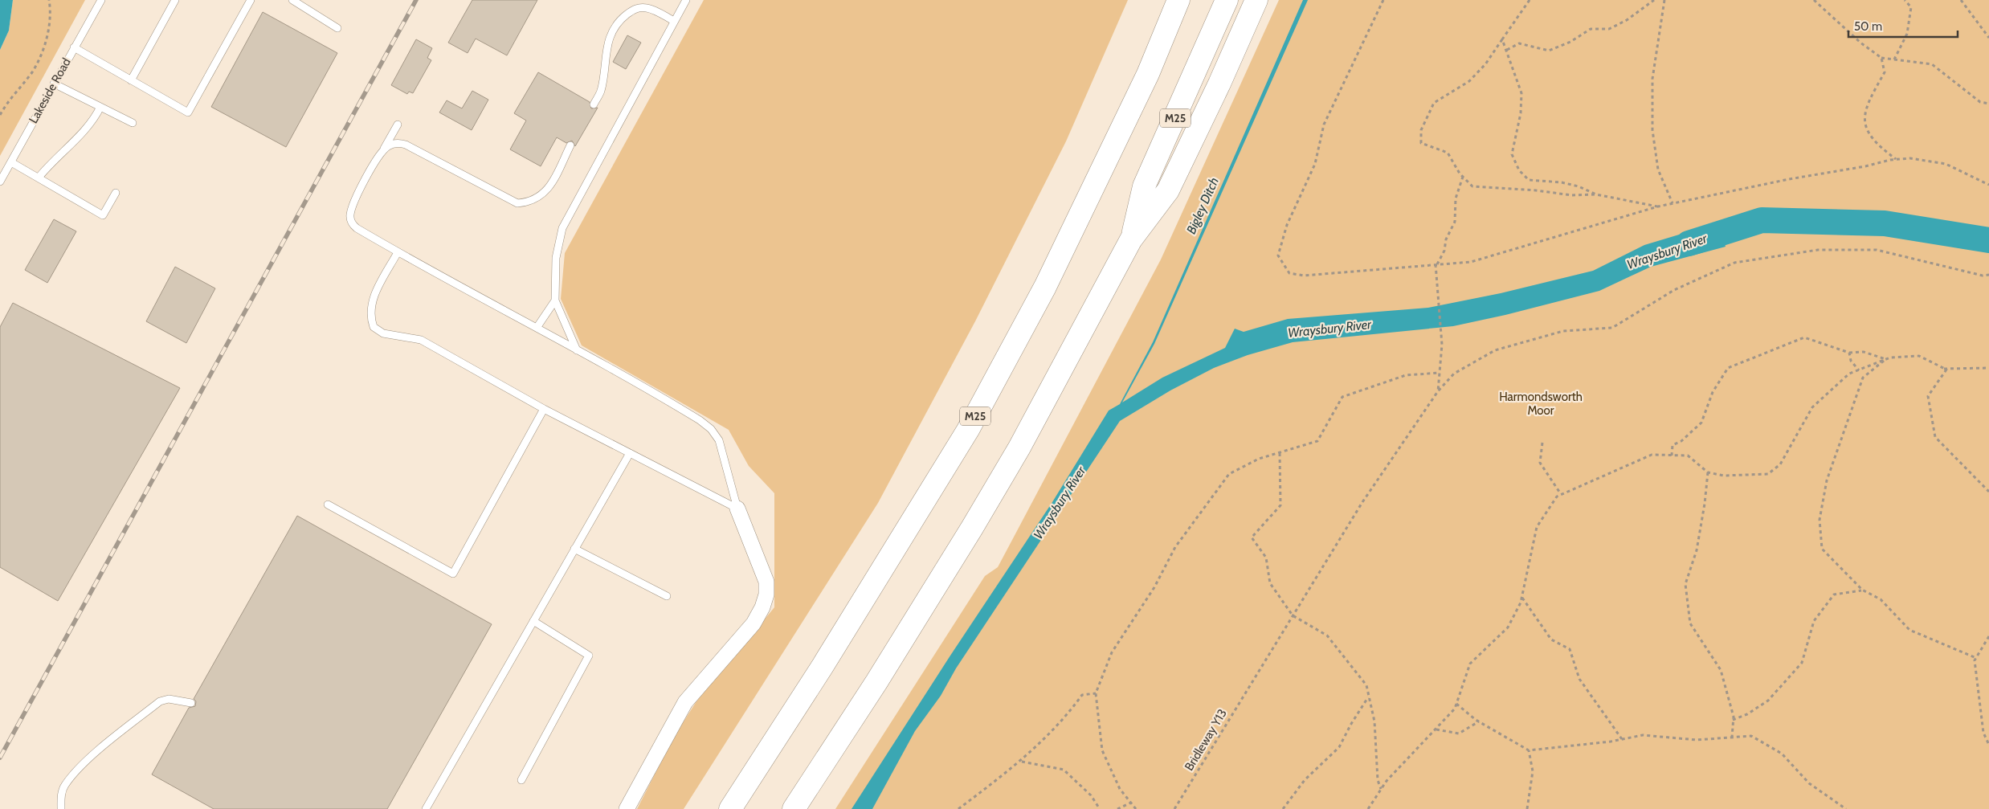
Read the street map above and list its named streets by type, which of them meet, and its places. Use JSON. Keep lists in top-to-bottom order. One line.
{"streets":{"highway":["M25"],"lane":["Lakeside Road"],"path":["Bridleway Y13"]},"water":["Bigley Ditch","Wraysbury River"],"parks":["Harmondsworth Moor"],"scale_bar":"50 m"}
